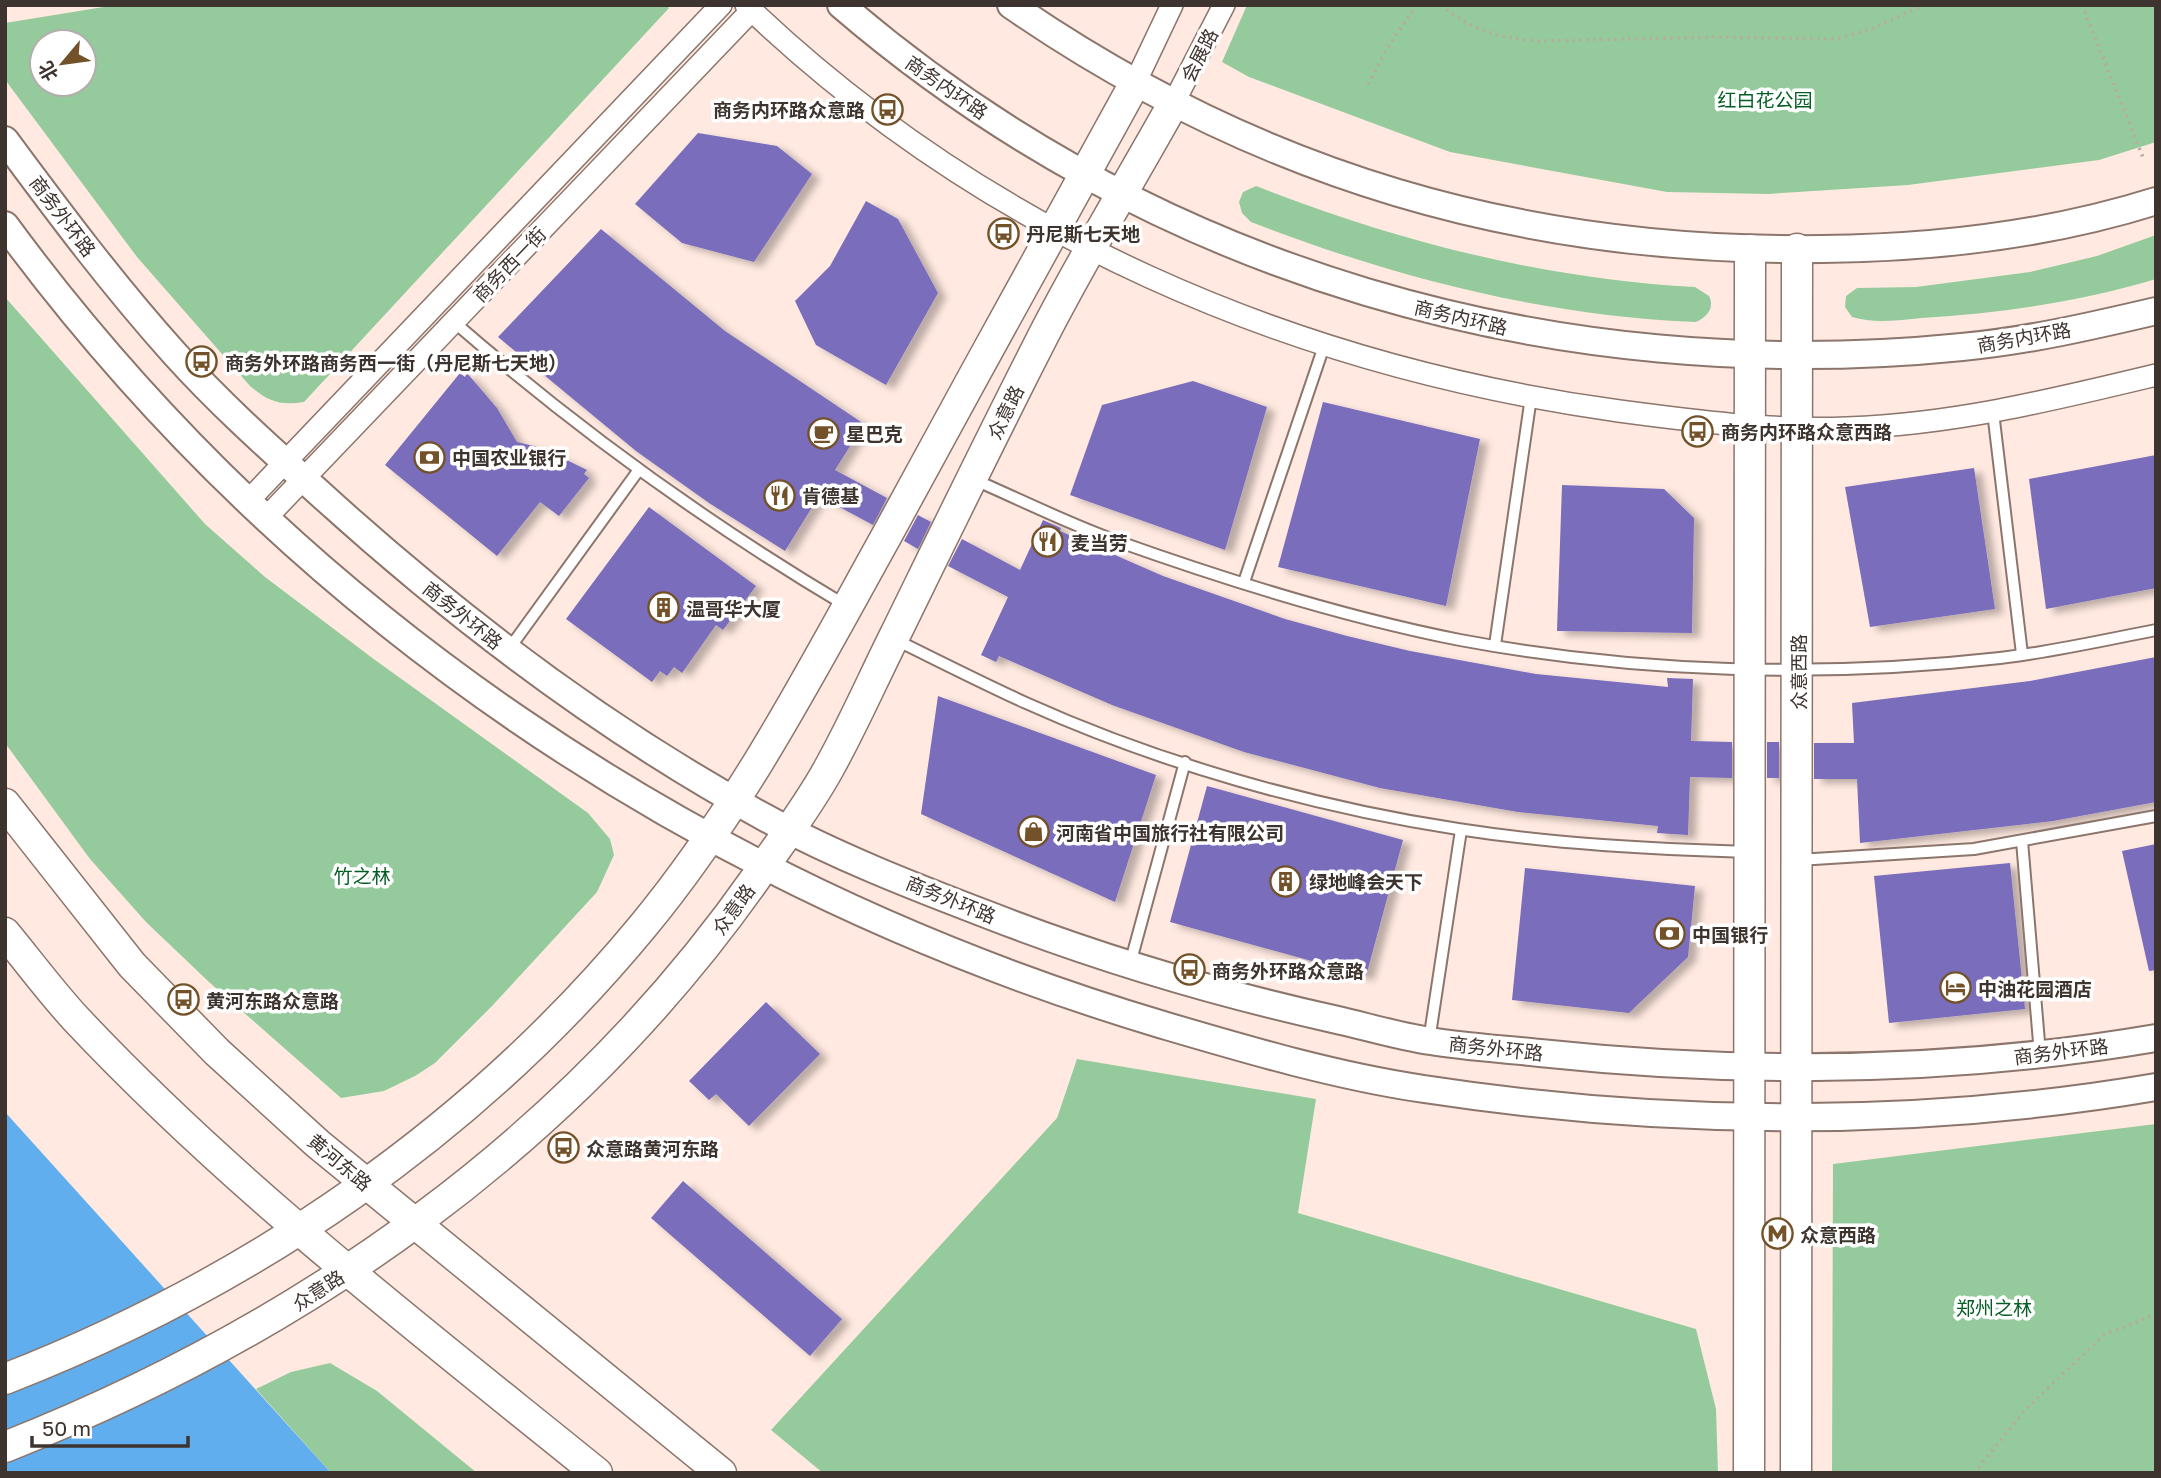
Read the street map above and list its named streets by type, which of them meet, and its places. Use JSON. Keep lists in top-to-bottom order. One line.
{"streets":{"main road":["众意路","众意西路","黄河东路"],"street":["会展路","商务内环路","商务外环路","商务西一街"]},"crossings":[["会展路","众意路"],["商务内环路","众意路"],["商务内环路","众意西路"],["商务外环路","商务西一街"],["商务外环路","众意路"],["商务外环路","众意西路"],["众意路","黄河东路"]],"parks":["红白花公园","竹之林","郑州之林"],"places":{"bus stop":["商务内环路众意路","丹尼斯七天地","商务外环路商务西一街（丹尼斯七天地）","商务内环路众意西路","商务外环路众意路","黄河东路众意路","众意路黄河东路"],"cafe":["星巴克"],"bank":["中国农业银行","中国银行"],"restaurant":["肯德基","麦当劳"],"building":["温哥华大厦","绿地峰会天下"],"shop":["河南省中国旅行社有限公司"],"hotel":["中油花园酒店"],"metro station":["众意西路"]},"scale_bar":"50 m","north":"bottom left"}
